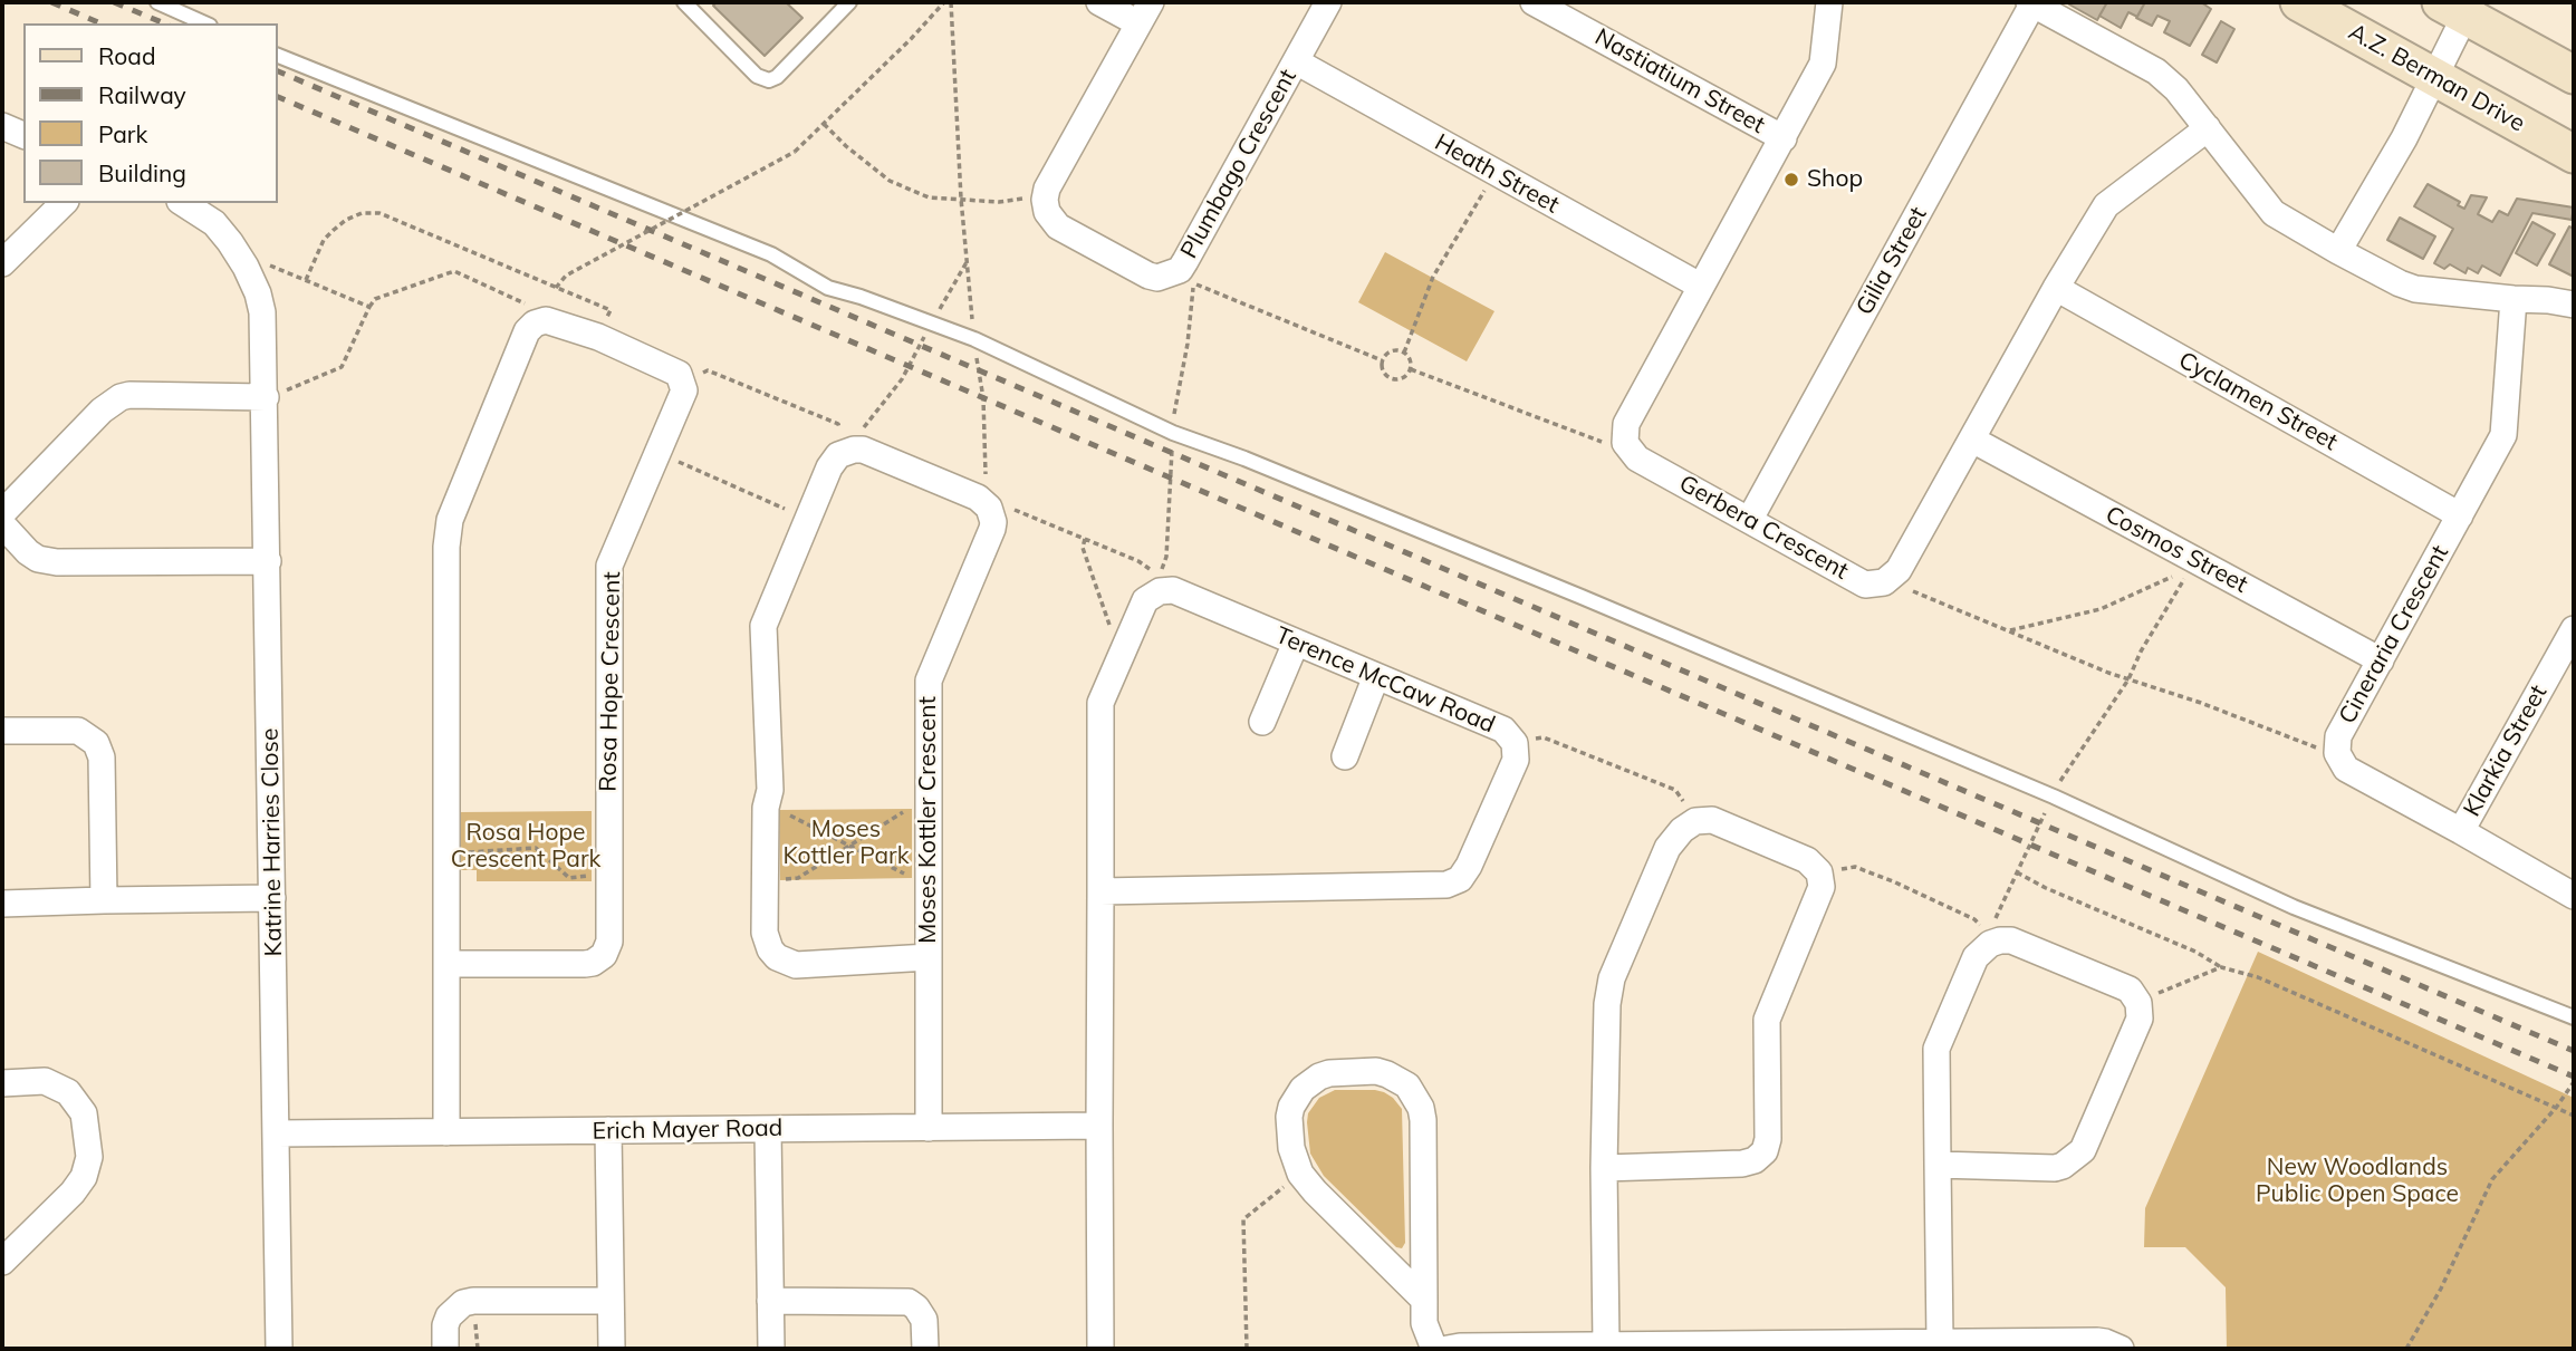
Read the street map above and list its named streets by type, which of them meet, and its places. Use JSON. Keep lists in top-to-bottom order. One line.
{"streets":{"main road":["A.Z. Berman Drive"],"street":["Nastiatium Street","Plumbago Crescent","Heath Street","Gilia Street","Cyclamen Street","Gerbera Crescent","Cosmos Street","Cineraria Crescent","Terence McCaw Road","Rosa Hope Crescent","Klarkia Street","Moses Kottler Crescent","Katrine Harries Close","Erich Mayer Road"]},"crossings":[["Nastiatium Street","Gerbera Crescent"],["Plumbago Crescent","Heath Street"],["Heath Street","Gerbera Crescent"],["Gilia Street","Gerbera Crescent"],["Cyclamen Street","Cineraria Crescent"],["Cosmos Street","Cineraria Crescent"],["Cineraria Crescent","Klarkia Street"],["Terence McCaw Road","Erich Mayer Road"],["Moses Kottler Crescent","Erich Mayer Road"],["Katrine Harries Close","Erich Mayer Road"]],"parks":["Moses Kottler Park","Rosa Hope Crescent Park","New Woodlands Public Open Space"],"places":["Shop"],"legend":["Road","Railway","Park","Building"]}
